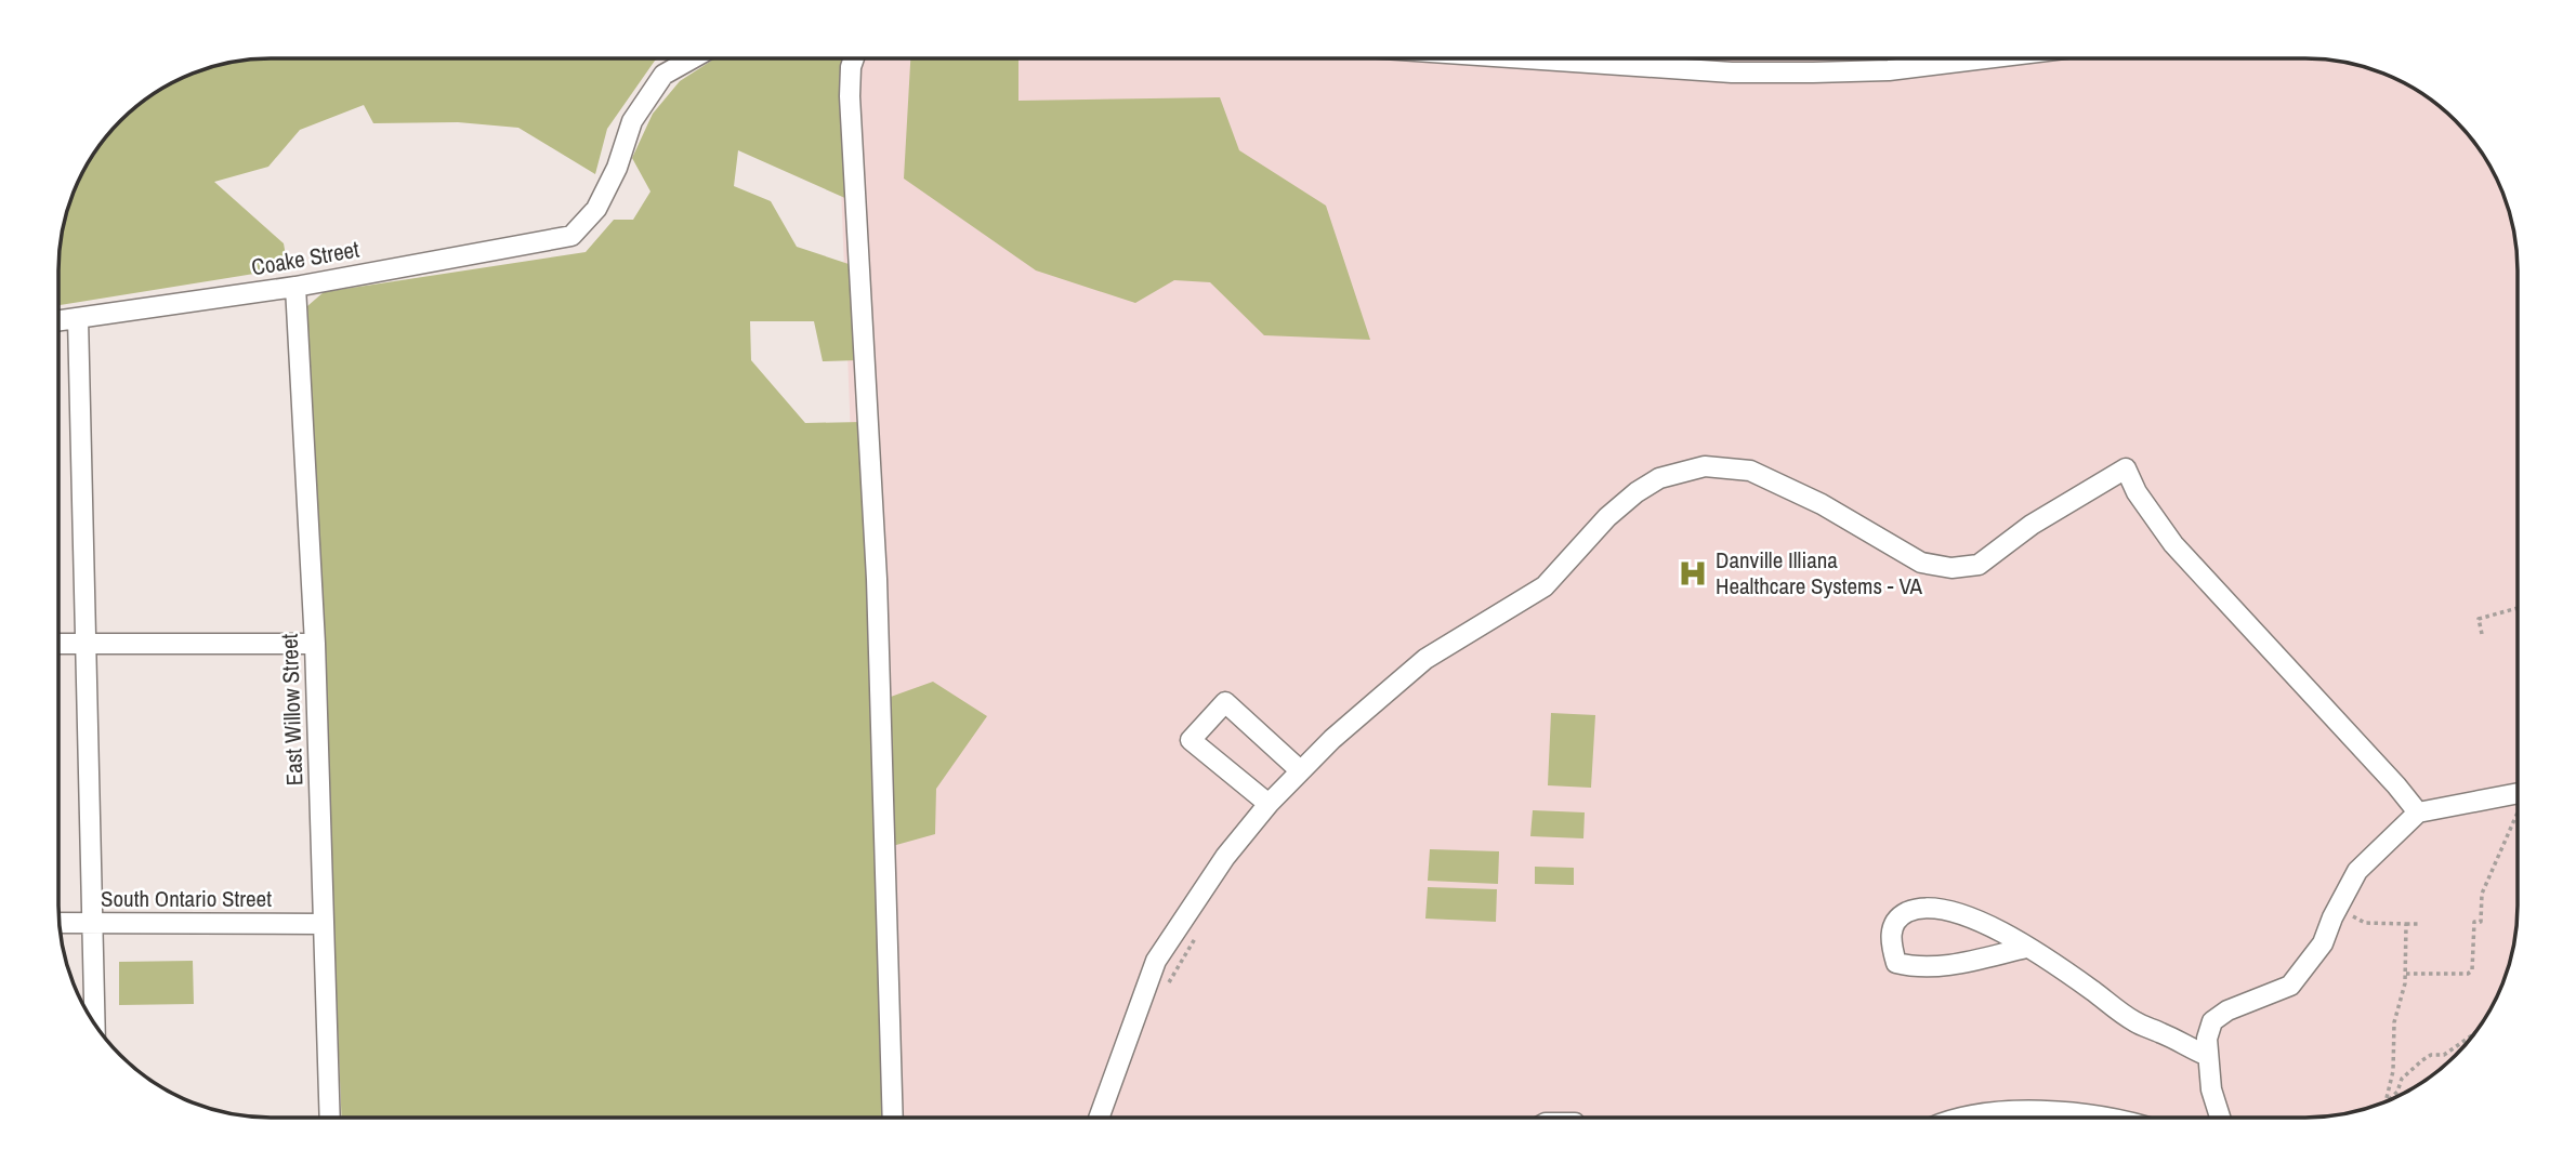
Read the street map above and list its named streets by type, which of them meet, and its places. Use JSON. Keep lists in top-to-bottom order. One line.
{"streets":{"street":["Coake Street","East Willow Street","South Ontario Street"]},"crossings":[["Coake Street","East Willow Street"],["East Willow Street","South Ontario Street"]],"places":{"hospital":["Danville Illiana Healthcare Systems - VA"]}}
